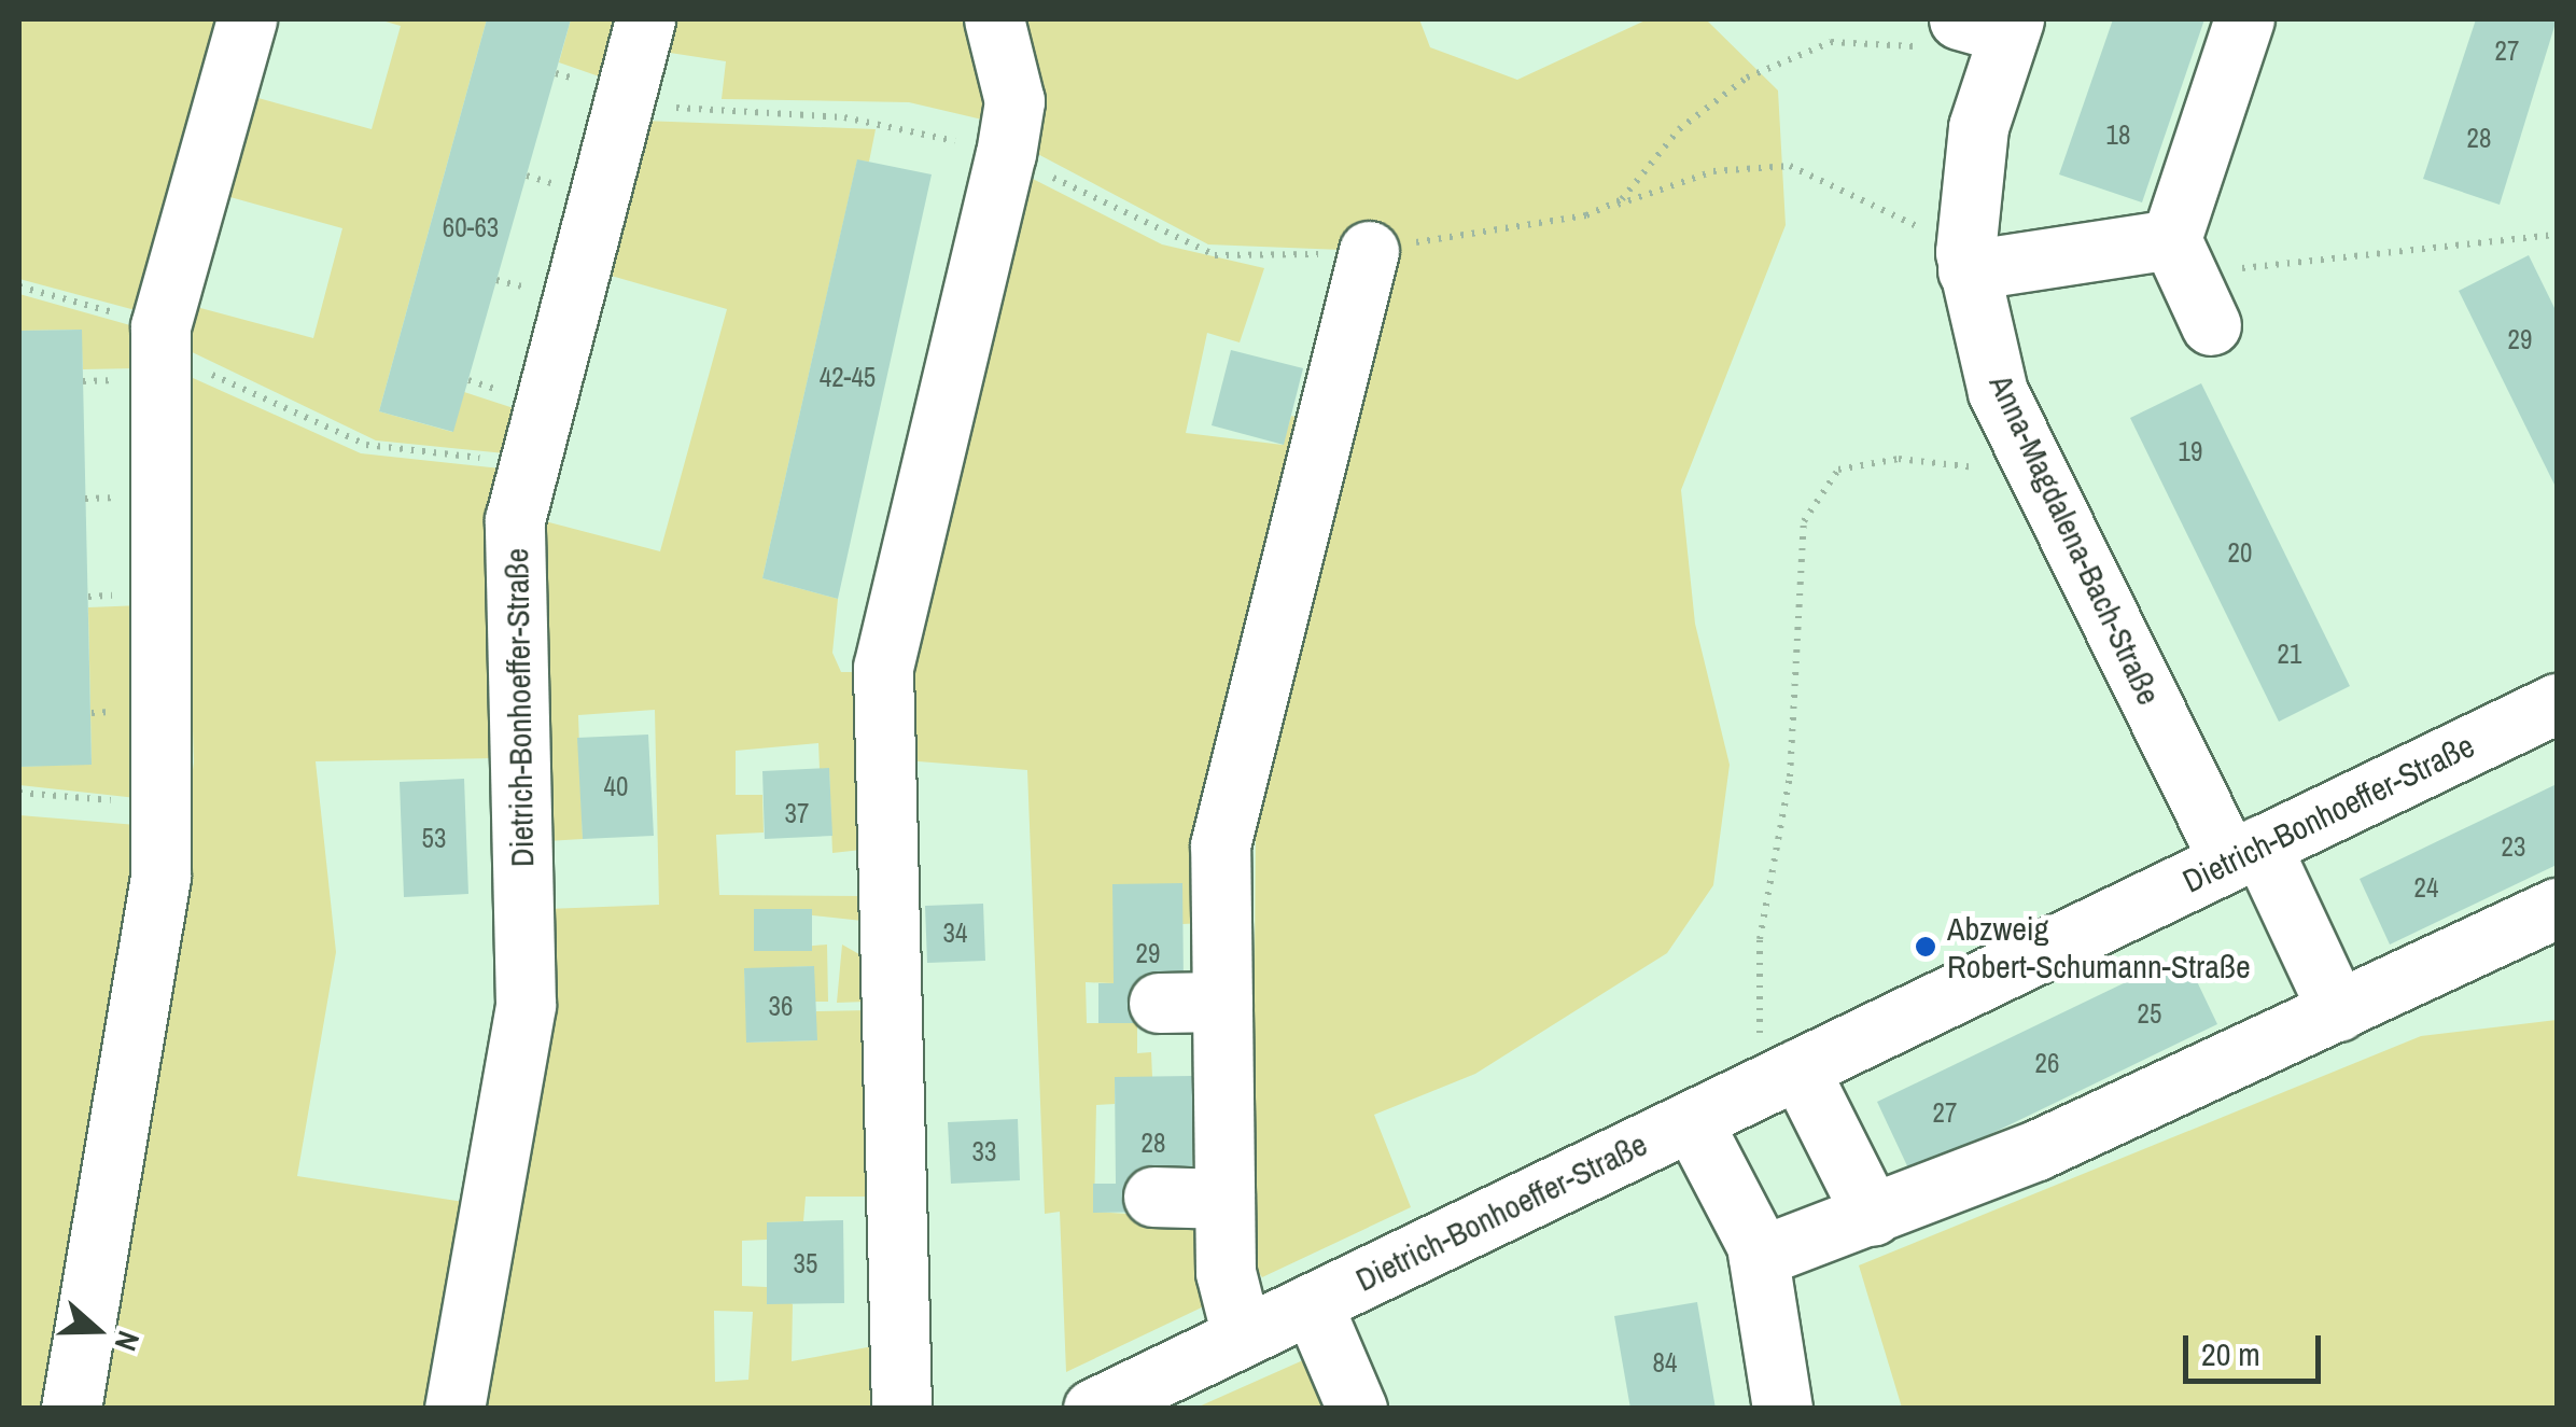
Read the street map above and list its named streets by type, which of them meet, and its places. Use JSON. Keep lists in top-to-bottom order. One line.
{"streets":{"street":["Anna-Magdalena-Bach-Straße","Dietrich-Bonhoeffer-Straße"]},"crossings":[["Anna-Magdalena-Bach-Straße","Dietrich-Bonhoeffer-Straße"]],"places":["Abzweig Robert-Schumann-Straße"],"house_numbers":["27","18","28","60-63","29","42-45","19","20","21","40","37","53","23","24","34","29","36","25","26","27","28","33","35","84"],"scale_bar":"20 m","north":"right"}
